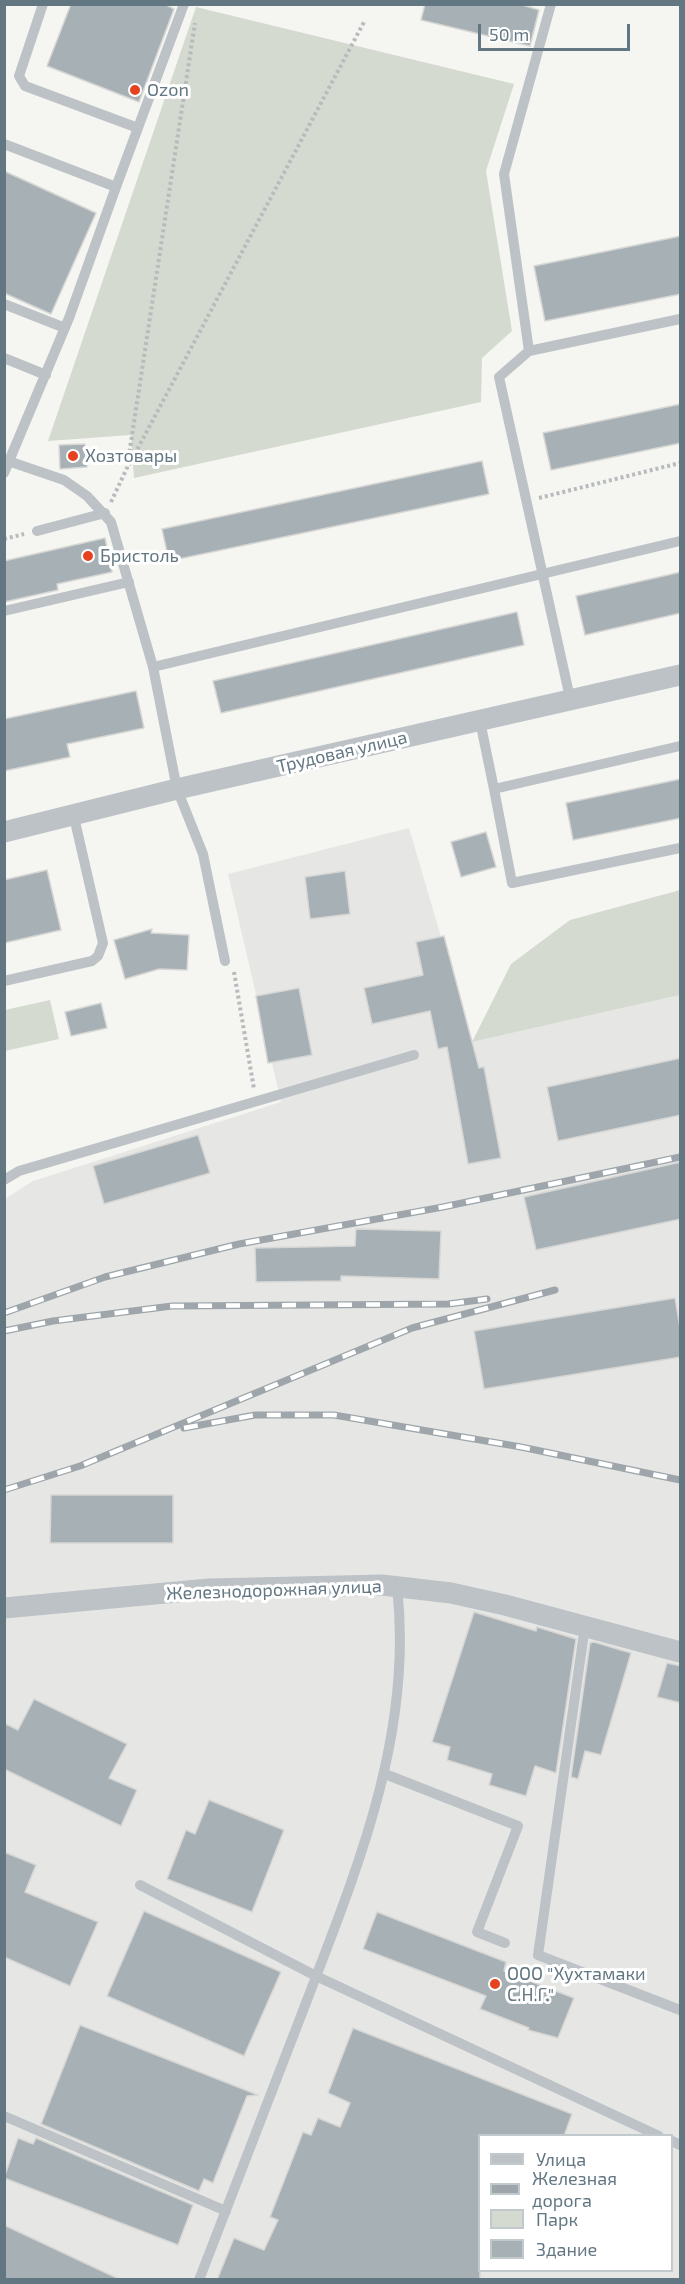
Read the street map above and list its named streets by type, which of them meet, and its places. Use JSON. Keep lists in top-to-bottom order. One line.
{"streets":{"street":["Трудовая улица","Железнодорожная улица"]},"places":["Ozon","Хозтовары","Бристоль","ООО \"Хухтамаки С.Н.Г.\""],"legend":["Улица","Железная дорога","Парк","Здание"],"scale_bar":"50 m"}
